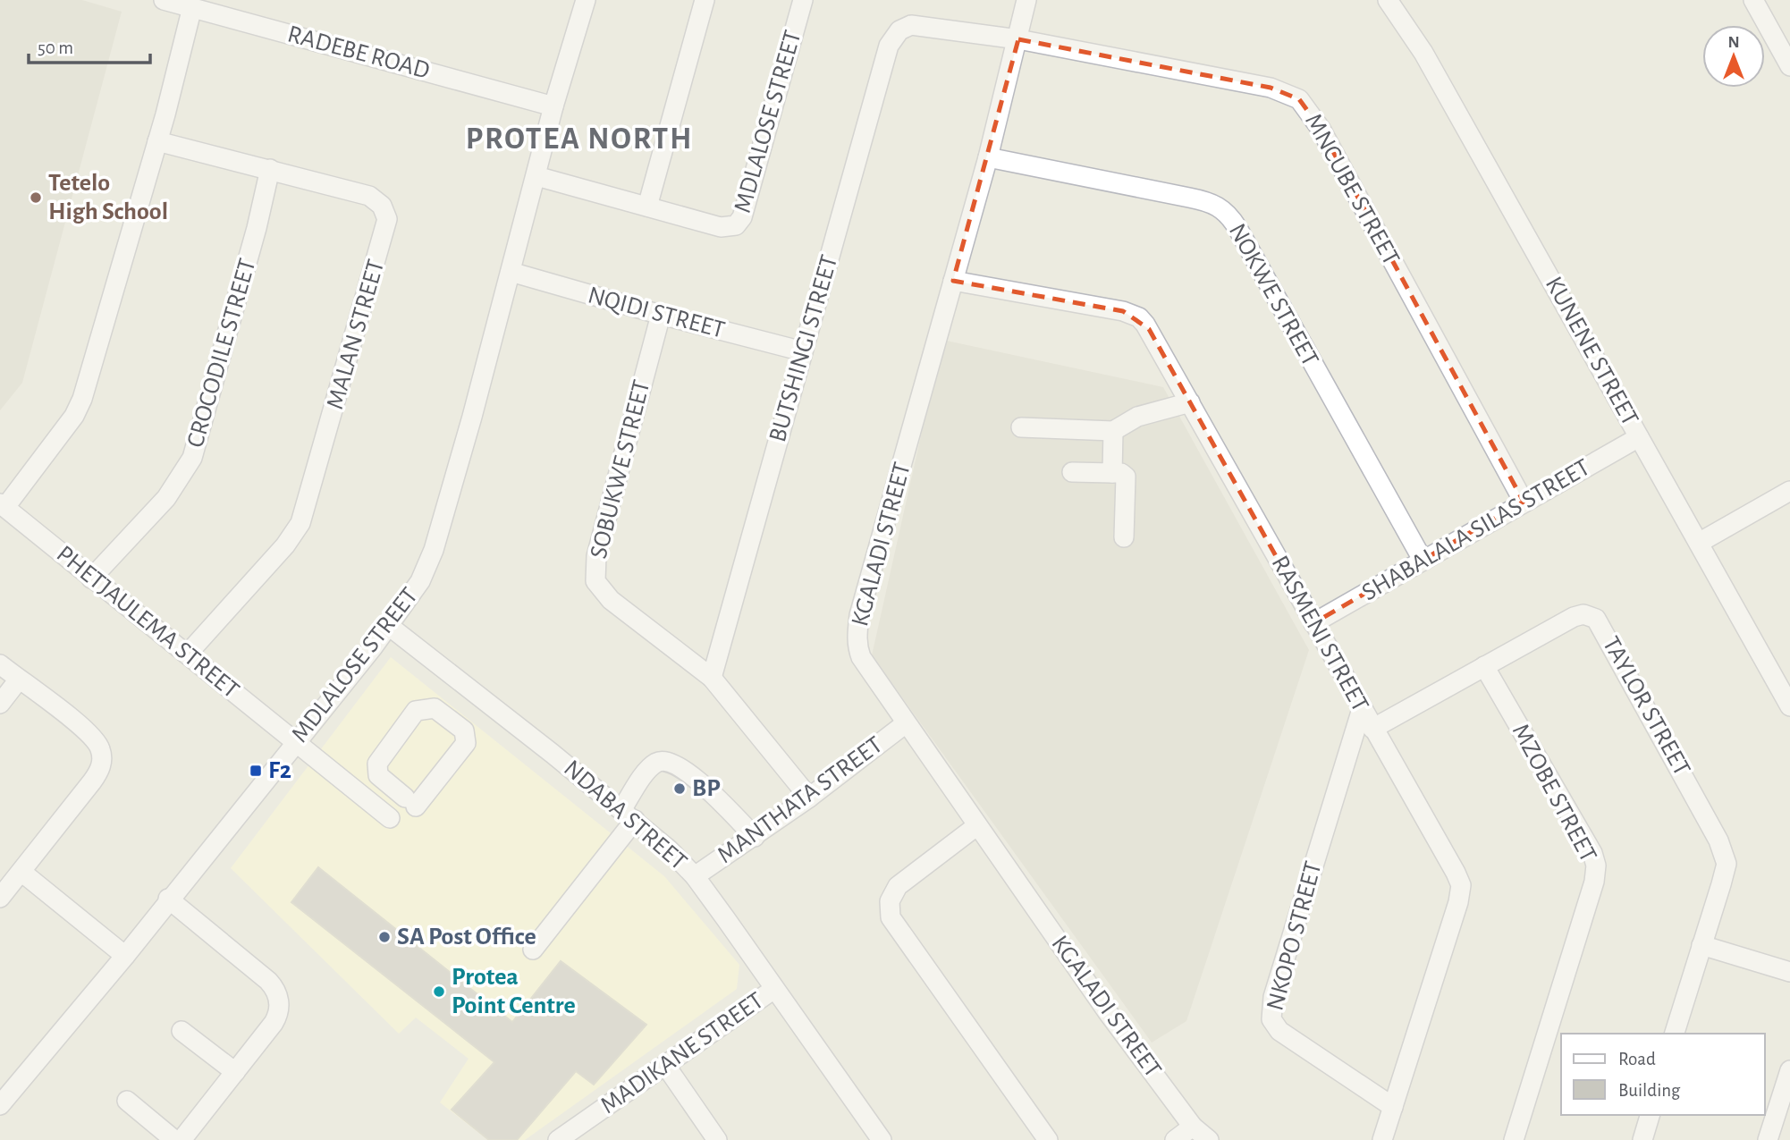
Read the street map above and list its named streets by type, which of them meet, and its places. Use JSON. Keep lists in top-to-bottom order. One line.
{"streets":{"street":["RADEBE ROAD","MDLALOSE STREET","MNCUBE STREET","NOKWE STREET","NQIDI STREET","MALAN STREET","BUTSHINGI STREET","KUNENE STREET","CROCODILE STREET","SOBUKWE STREET","SHABALALA SILAS STREET","KGALADI STREET","PHETJAULEMA STREET","RASMENI STREET","TAYLOR STREET","MZOBE STREET","MANTHATA STREET","NDABA STREET","NKOPO STREET","MADIKANE STREET"]},"crossings":[["RADEBE ROAD","MDLALOSE STREET"],["MDLALOSE STREET","NQIDI STREET"],["MDLALOSE STREET","PHETJAULEMA STREET"],["MDLALOSE STREET","NDABA STREET"],["MNCUBE STREET","BUTSHINGI STREET"],["MNCUBE STREET","SHABALALA SILAS STREET"],["MNCUBE STREET","KGALADI STREET"],["NOKWE STREET","SHABALALA SILAS STREET"],["NOKWE STREET","KGALADI STREET"],["NQIDI STREET","BUTSHINGI STREET"],["NQIDI STREET","SOBUKWE STREET"],["MALAN STREET","CROCODILE STREET"],["MALAN STREET","PHETJAULEMA STREET"],["BUTSHINGI STREET","SOBUKWE STREET"],["KUNENE STREET","SHABALALA SILAS STREET"],["CROCODILE STREET","PHETJAULEMA STREET"],["SOBUKWE STREET","MANTHATA STREET"],["SHABALALA SILAS STREET","RASMENI STREET"],["KGALADI STREET","RASMENI STREET"],["KGALADI STREET","MANTHATA STREET"],["RASMENI STREET","TAYLOR STREET"],["RASMENI STREET","NKOPO STREET"],["TAYLOR STREET","MZOBE STREET"],["MANTHATA STREET","NDABA STREET"],["NDABA STREET","MADIKANE STREET"]],"districts":["PROTEA NORTH"],"places":{"other":["Tetelo High School","BP","SA Post Office","Protea Point Centre"],"transit":["F2"]},"legend":["Road","Building"],"scale_bar":"50 m","north":"top"}
